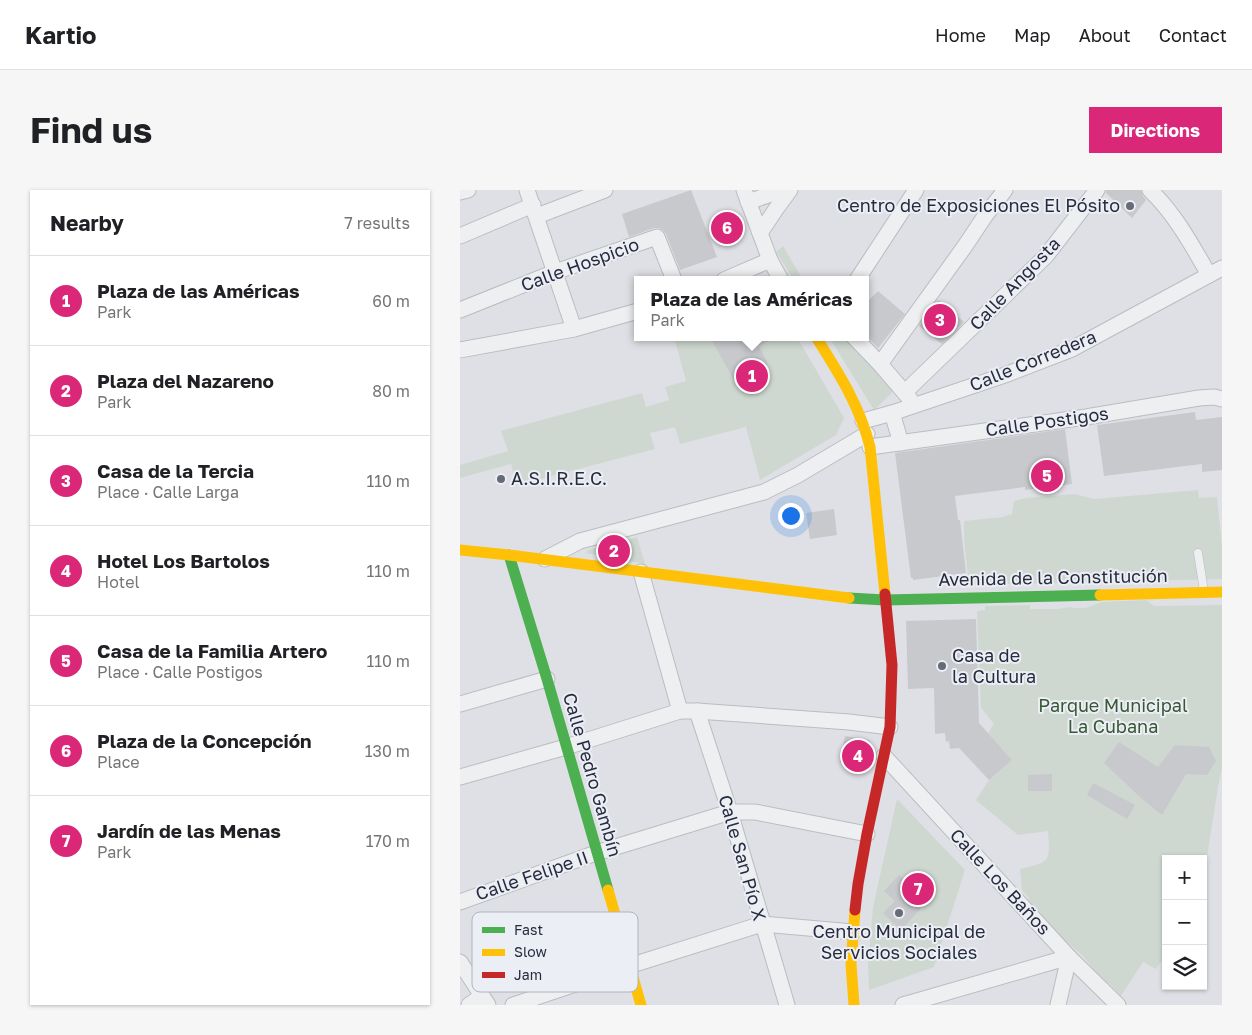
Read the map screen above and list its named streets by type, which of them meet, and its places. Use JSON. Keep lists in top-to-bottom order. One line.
{"streets":{"street":["Calle Hospicio","Calle Angosta","Calle Corredera","Calle Postigos","Avenida de la Constitución","Calle Pedro Gambín","Calle San Pío X","Calle Felipe II","Calle Los Baños"]},"crossings":[["Calle Corredera","Calle Postigos"],["Avenida de la Constitución","Calle Pedro Gambín"],["Calle Pedro Gambín","Calle Felipe II"],["Calle San Pío X","Calle Felipe II"]],"parks":["Parque Municipal La Cubana"],"places":["Centro de Exposiciones El Pósito","A.S.I.R.E.C.","Casa de la Cultura","Centro Municipal de Servicios Sociales"],"legend":["Fast","Slow","Jam"],"page":{"header":"Kartio","nav":["Home","Map","About","Contact"],"buttons":"Directions","title":"Find us","heading":["Nearby","7 results"],"pins":["6","3","1","5","2","4","7"],"list":[{"mark":"1","name":"Plaza de las Américas","note":"Park","value":"60 m"},{"mark":"2","name":"Plaza del Nazareno","note":"Park","value":"80 m"},{"mark":"3","name":"Casa de la Tercia","note":"Place · Calle Larga","value":"110 m"},{"mark":"4","name":"Hotel Los Bartolos","note":"Hotel","value":"110 m"},{"mark":"5","name":"Casa de la Familia Artero","note":"Place · Calle Postigos","value":"110 m"},{"mark":"6","name":"Plaza de la Concepción","note":"Place","value":"130 m"},{"mark":"7","name":"Jardín de las Menas","note":"Park","value":"170 m"}],"popup":["Plaza de las Américas","Park"],"map_buttons":["+","−"]}}
